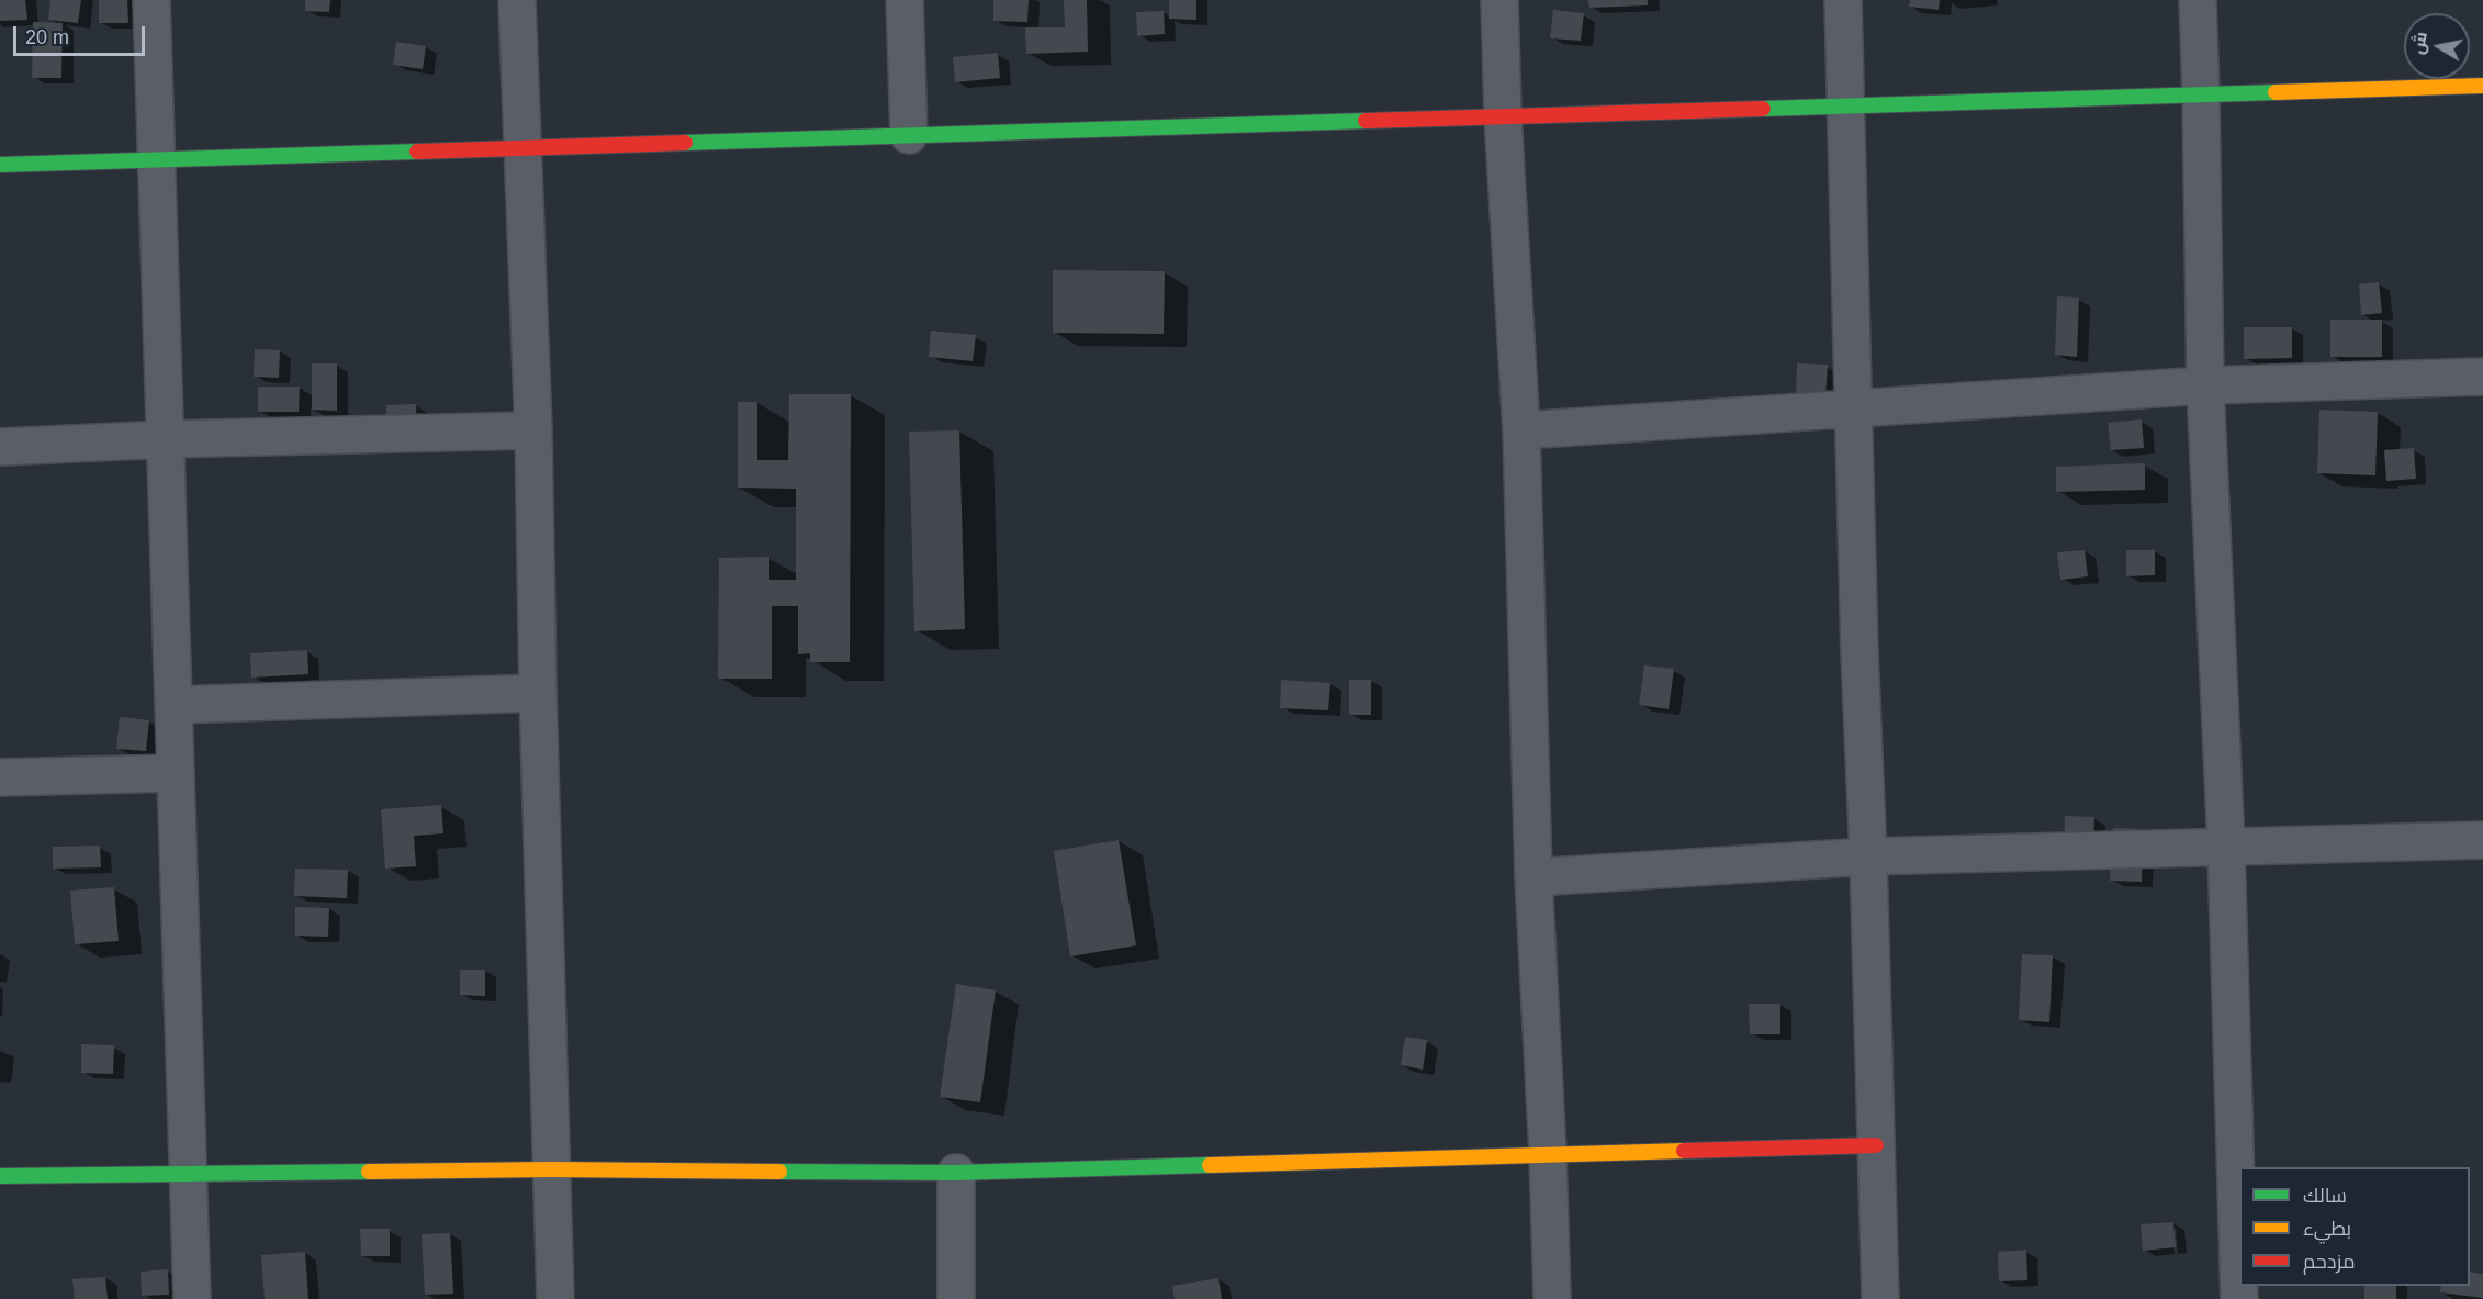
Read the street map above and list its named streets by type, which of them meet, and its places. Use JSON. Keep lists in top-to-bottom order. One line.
{"legend":["سالك","بطيء","مزدحم"],"scale_bar":"20 m","north":"left"}
